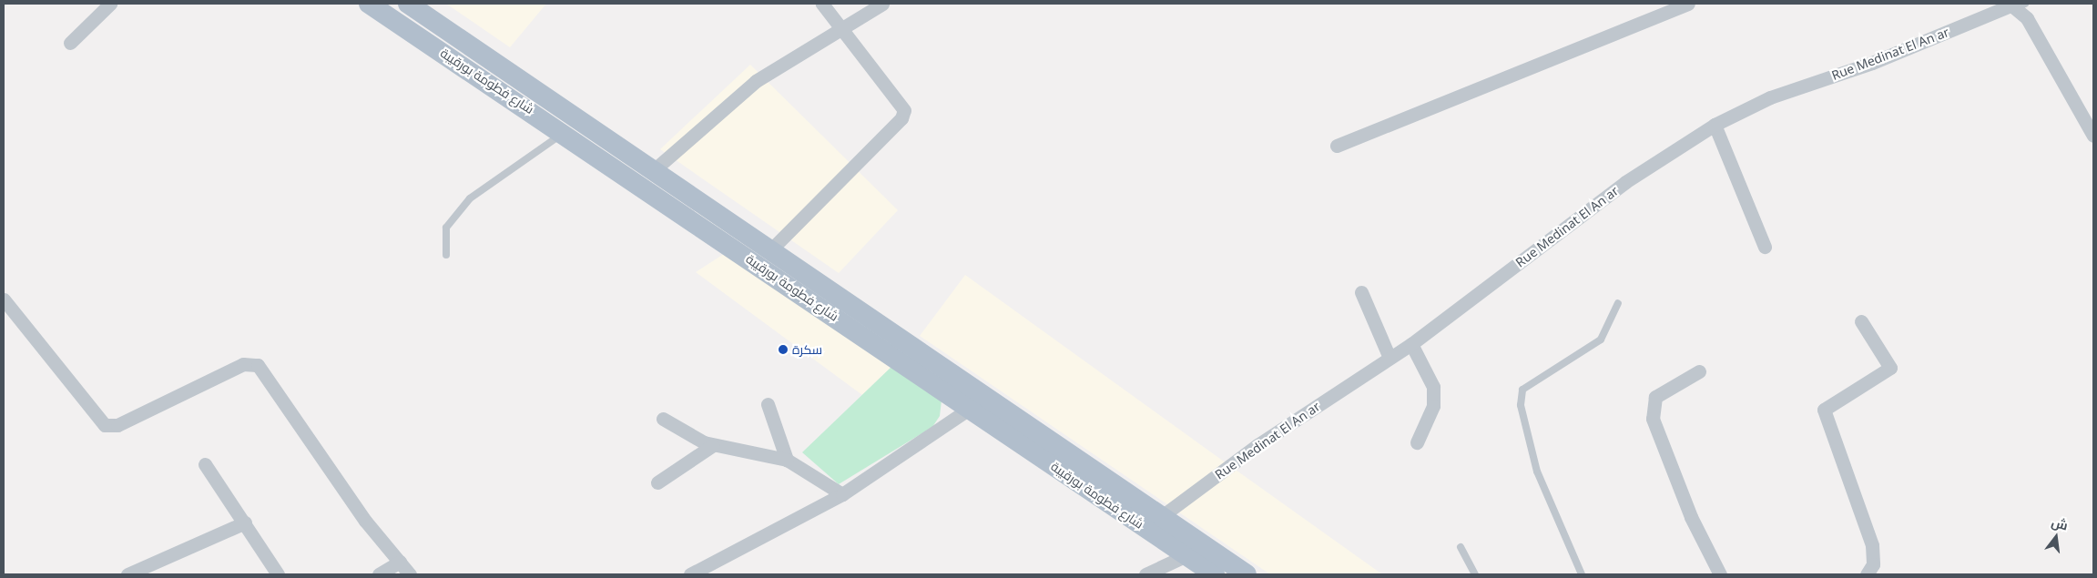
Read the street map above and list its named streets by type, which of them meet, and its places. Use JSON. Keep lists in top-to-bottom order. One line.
{"streets":{"main road":["شارع فطومة بورقيبة"],"street":["Rue Medinat El An ar"]},"crossings":[["Rue Medinat El An ar","شارع فطومة بورقيبة"]],"places":["سكرة"],"north":"top"}
